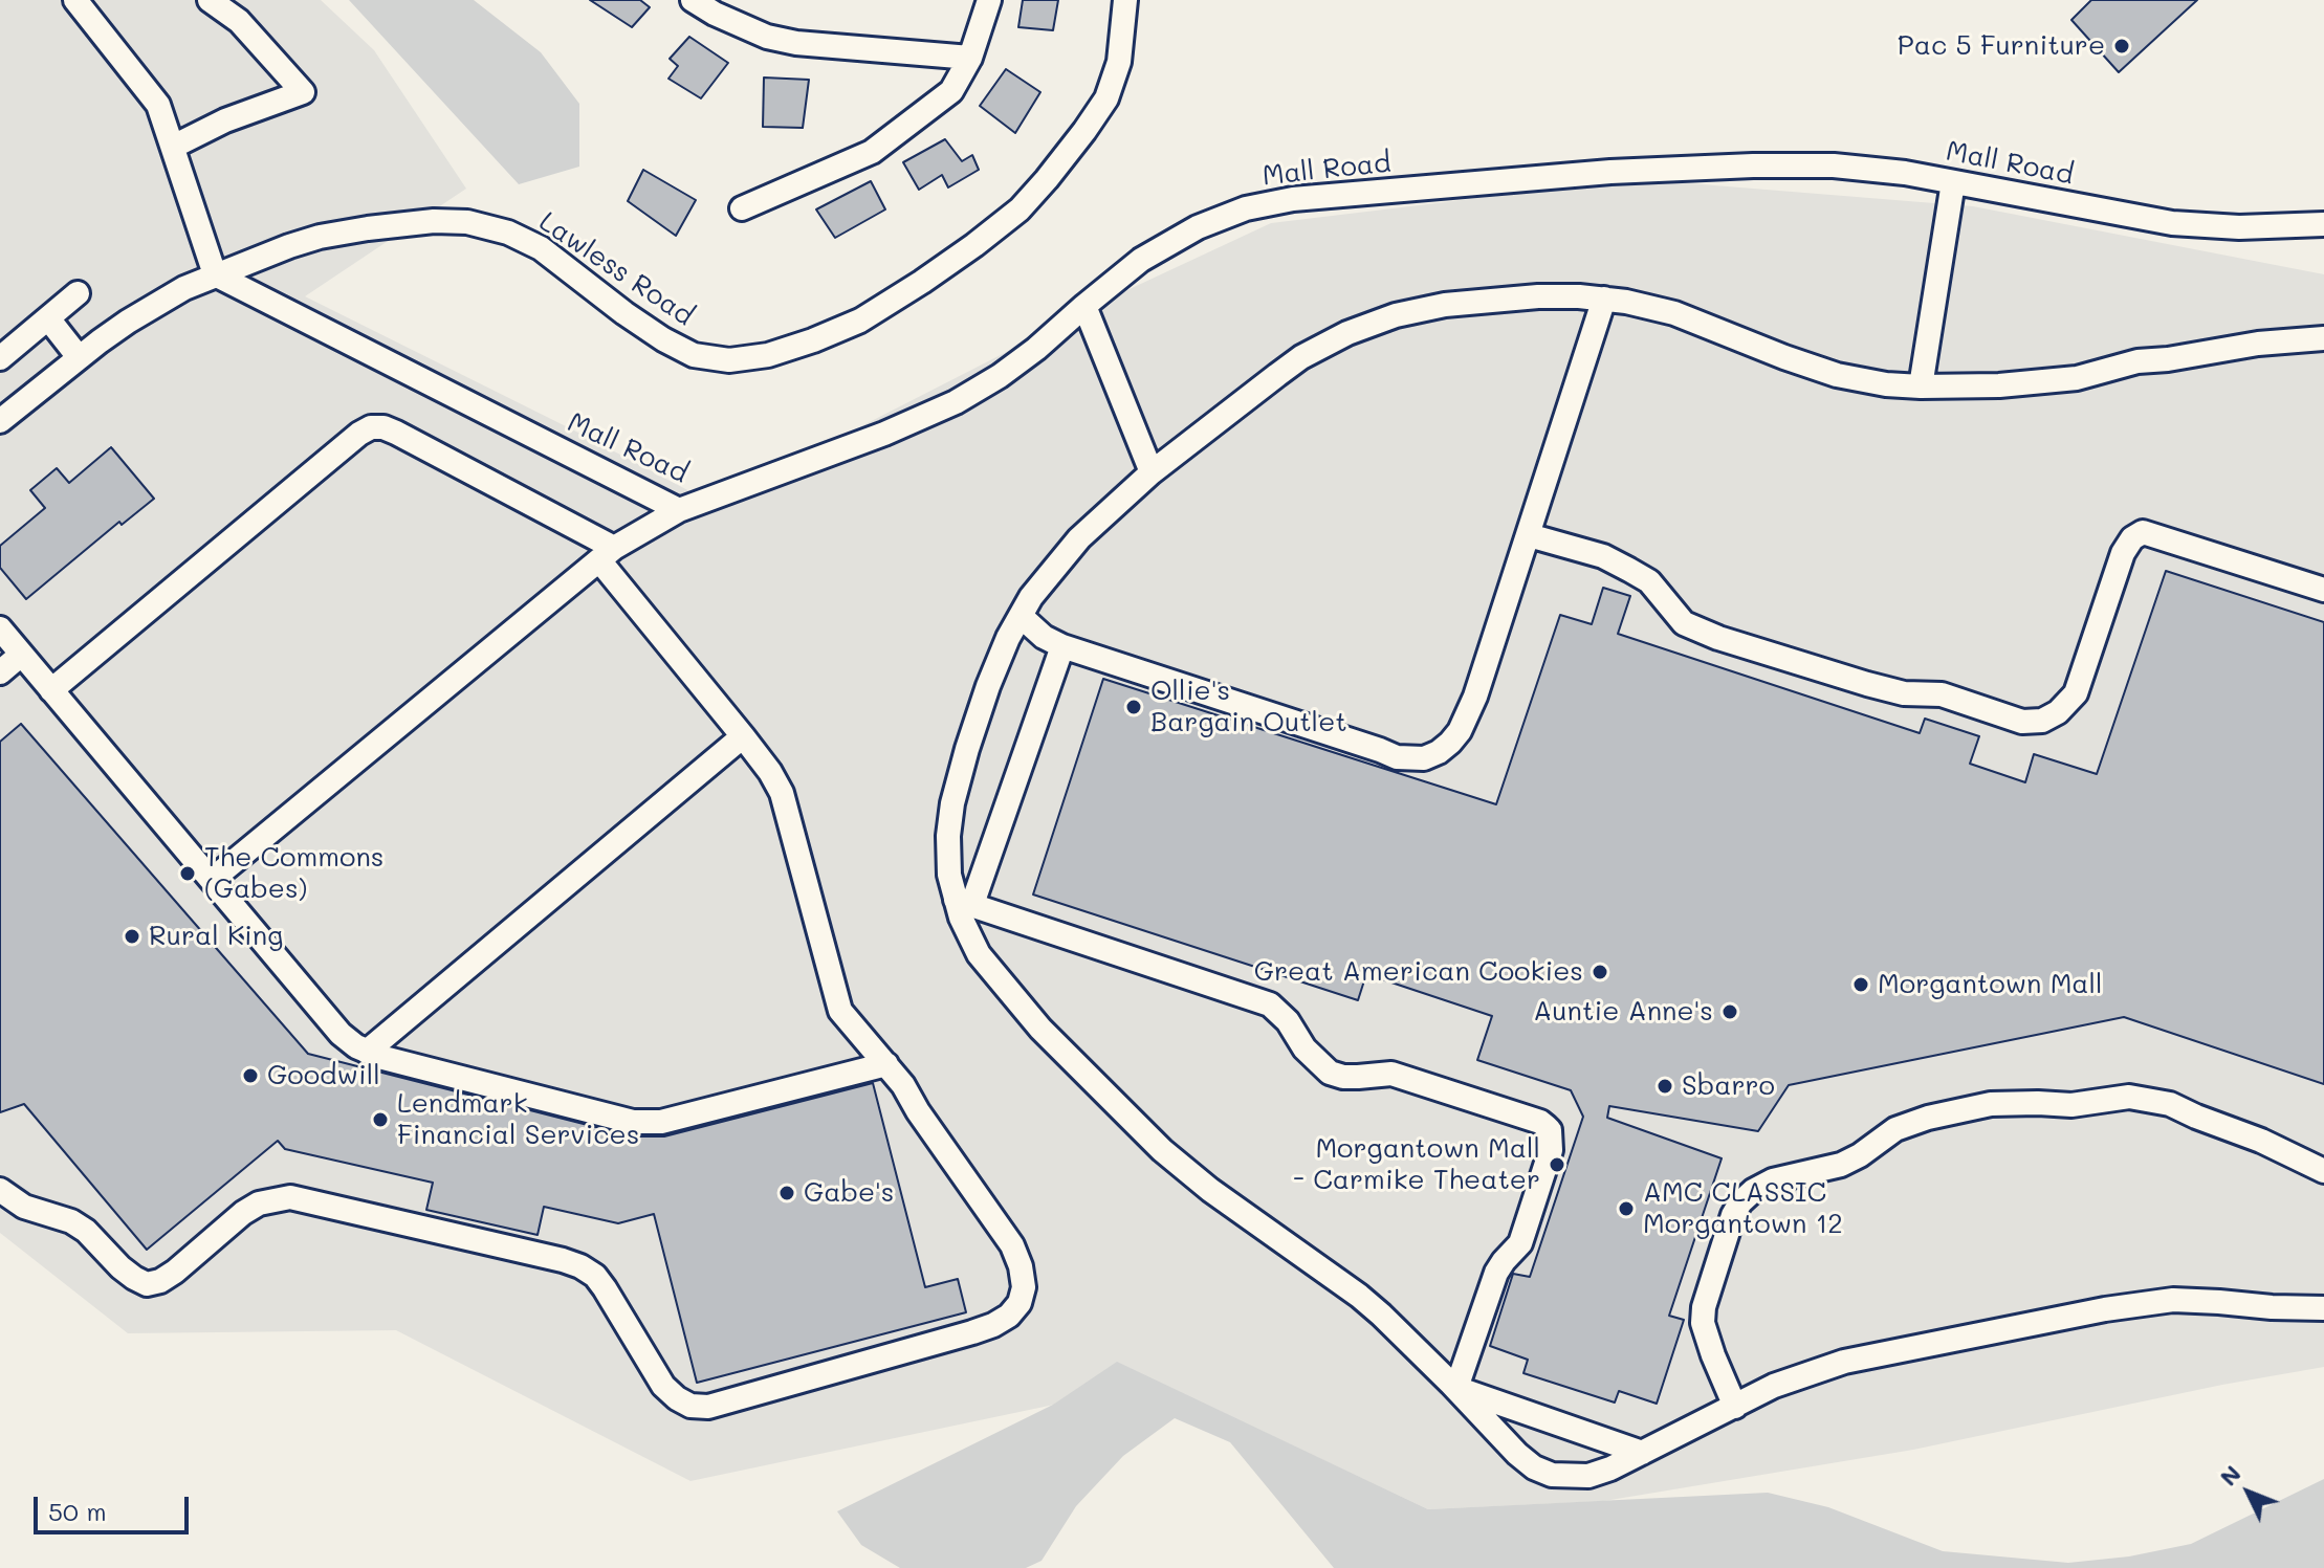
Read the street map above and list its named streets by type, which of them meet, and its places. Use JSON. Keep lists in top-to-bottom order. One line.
{"streets":{"street":["Mall Road","Lawless Road"]},"crossings":[["Mall Road","Lawless Road"]],"places":["Pac 5 Furniture","Ollie's Bargain Outlet","The Commons (Gabes)","Rural King","Great American Cookies","Morgantown Mall","Auntie Anne's","Goodwill","Sbarro","Lendmark Financial Services","Morgantown Mall - Carmike Theater","Gabe's","AMC CLASSIC Morgantown 12"],"scale_bar":"50 m","north":"top left"}
